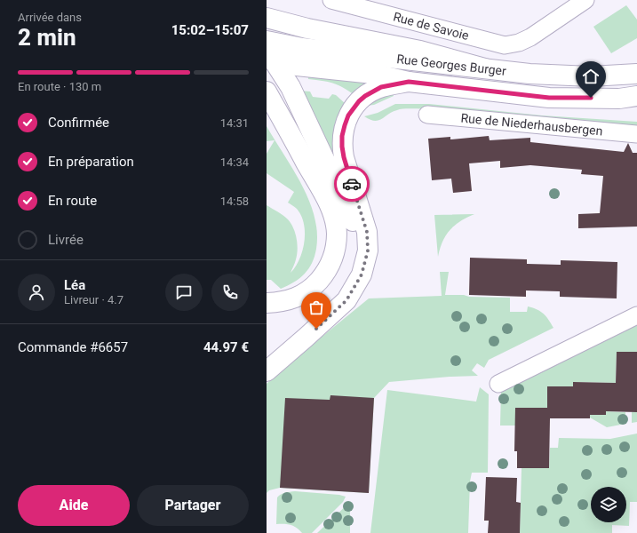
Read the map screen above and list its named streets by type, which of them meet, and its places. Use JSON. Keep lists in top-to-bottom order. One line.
{"streets":{"main road":["Rue Georges Burger"],"street":["Rue de Savoie","Rue de Niederhausbergen"]},"page":{"heading":["2 min","Arrivée dans","15:02–15:07"],"panel":["Léa","Livreur · 4.7","Commande #6657","44.97 €"],"bar":"En route · 130 m","list":[["Confirmée","14:31"],["En préparation","14:34"],["En route","14:58"],"Livrée"],"buttons":["Aide","Partager"]}}
